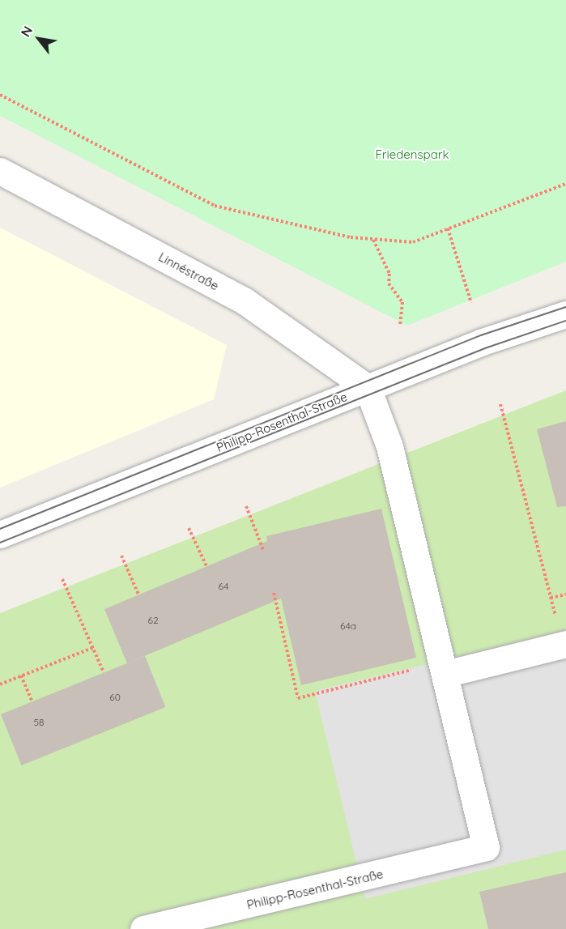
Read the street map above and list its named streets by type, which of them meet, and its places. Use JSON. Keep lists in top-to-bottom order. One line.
{"streets":{"street":["Linnéstraße","Philipp-Rosenthal-Straße"]},"crossings":[["Linnéstraße","Philipp-Rosenthal-Straße"]],"parks":["Friedenspark"],"house_numbers":["64","62","64a","60","58"],"north":"top left"}
